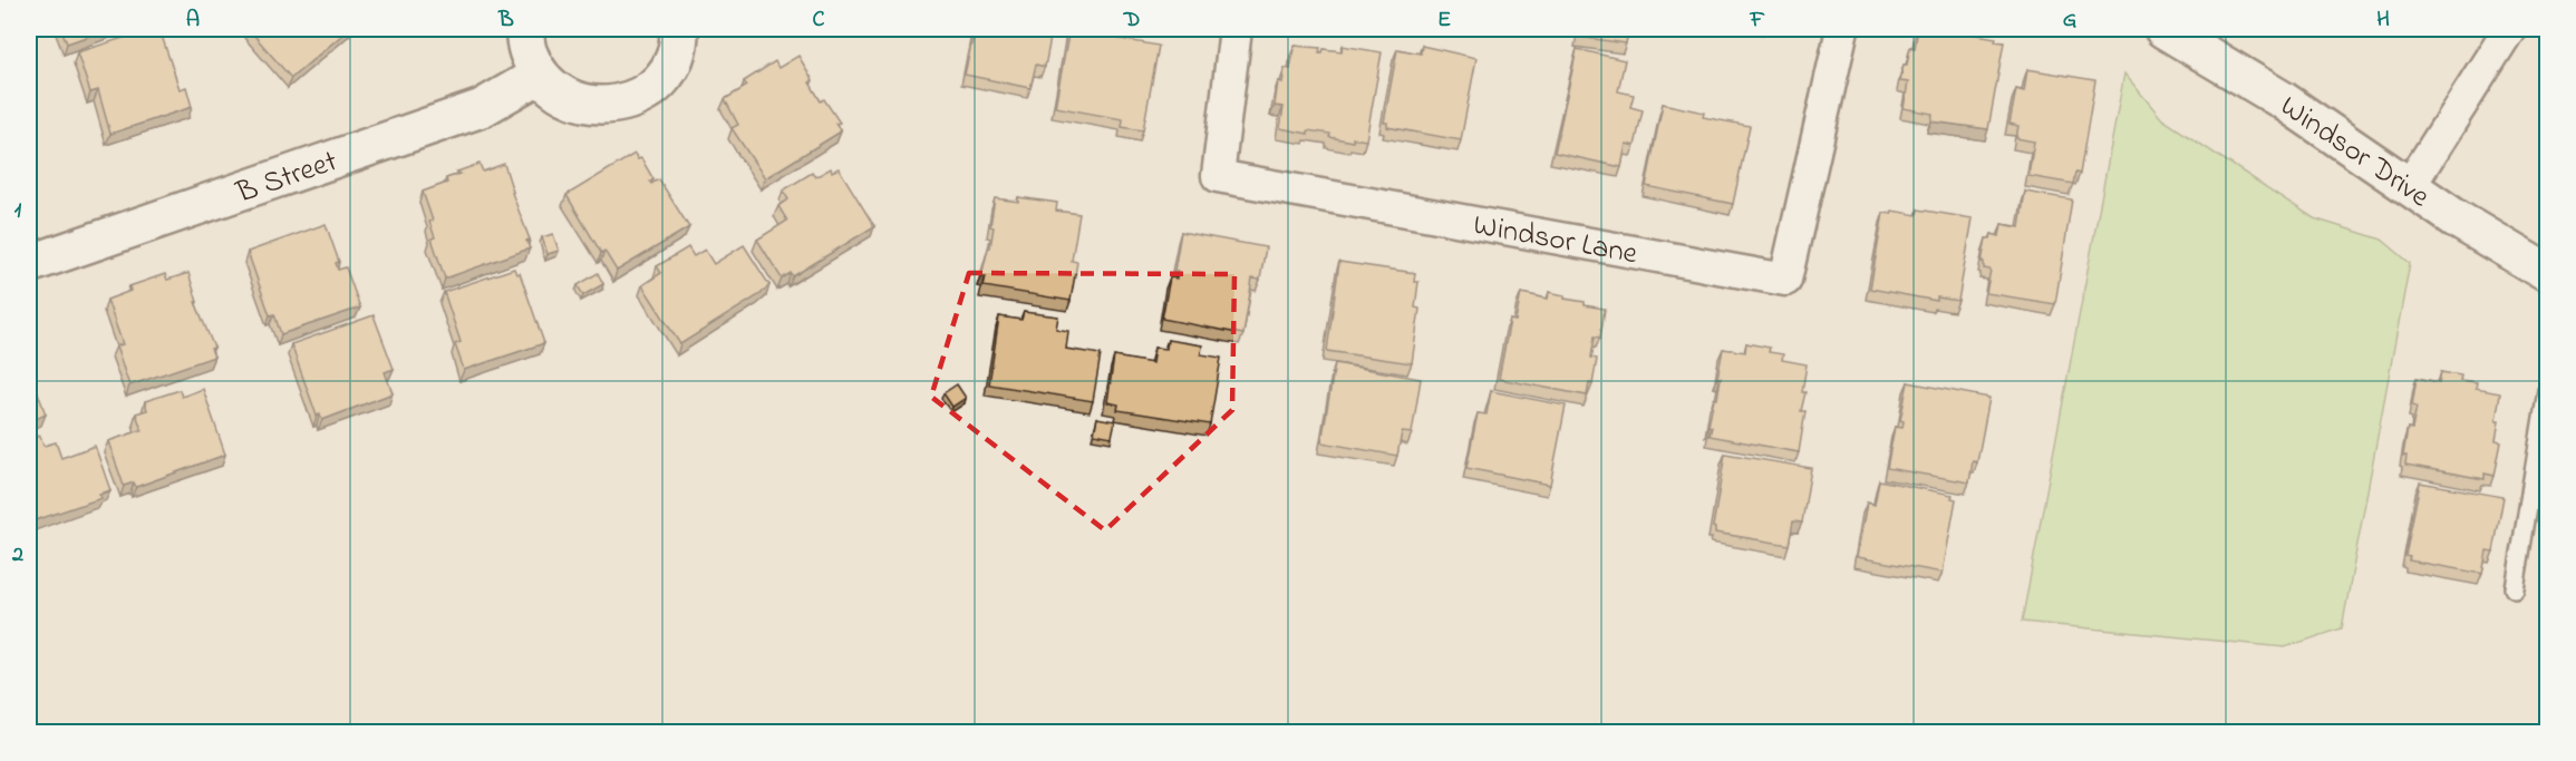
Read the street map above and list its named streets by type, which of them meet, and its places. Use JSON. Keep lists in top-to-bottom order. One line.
{"streets":{"street":["Windsor Drive","B Street","Windsor Lane"]},"grid":{"columns":["A","B","C","D","E","F","G","H"],"rows":["1","2"]}}
